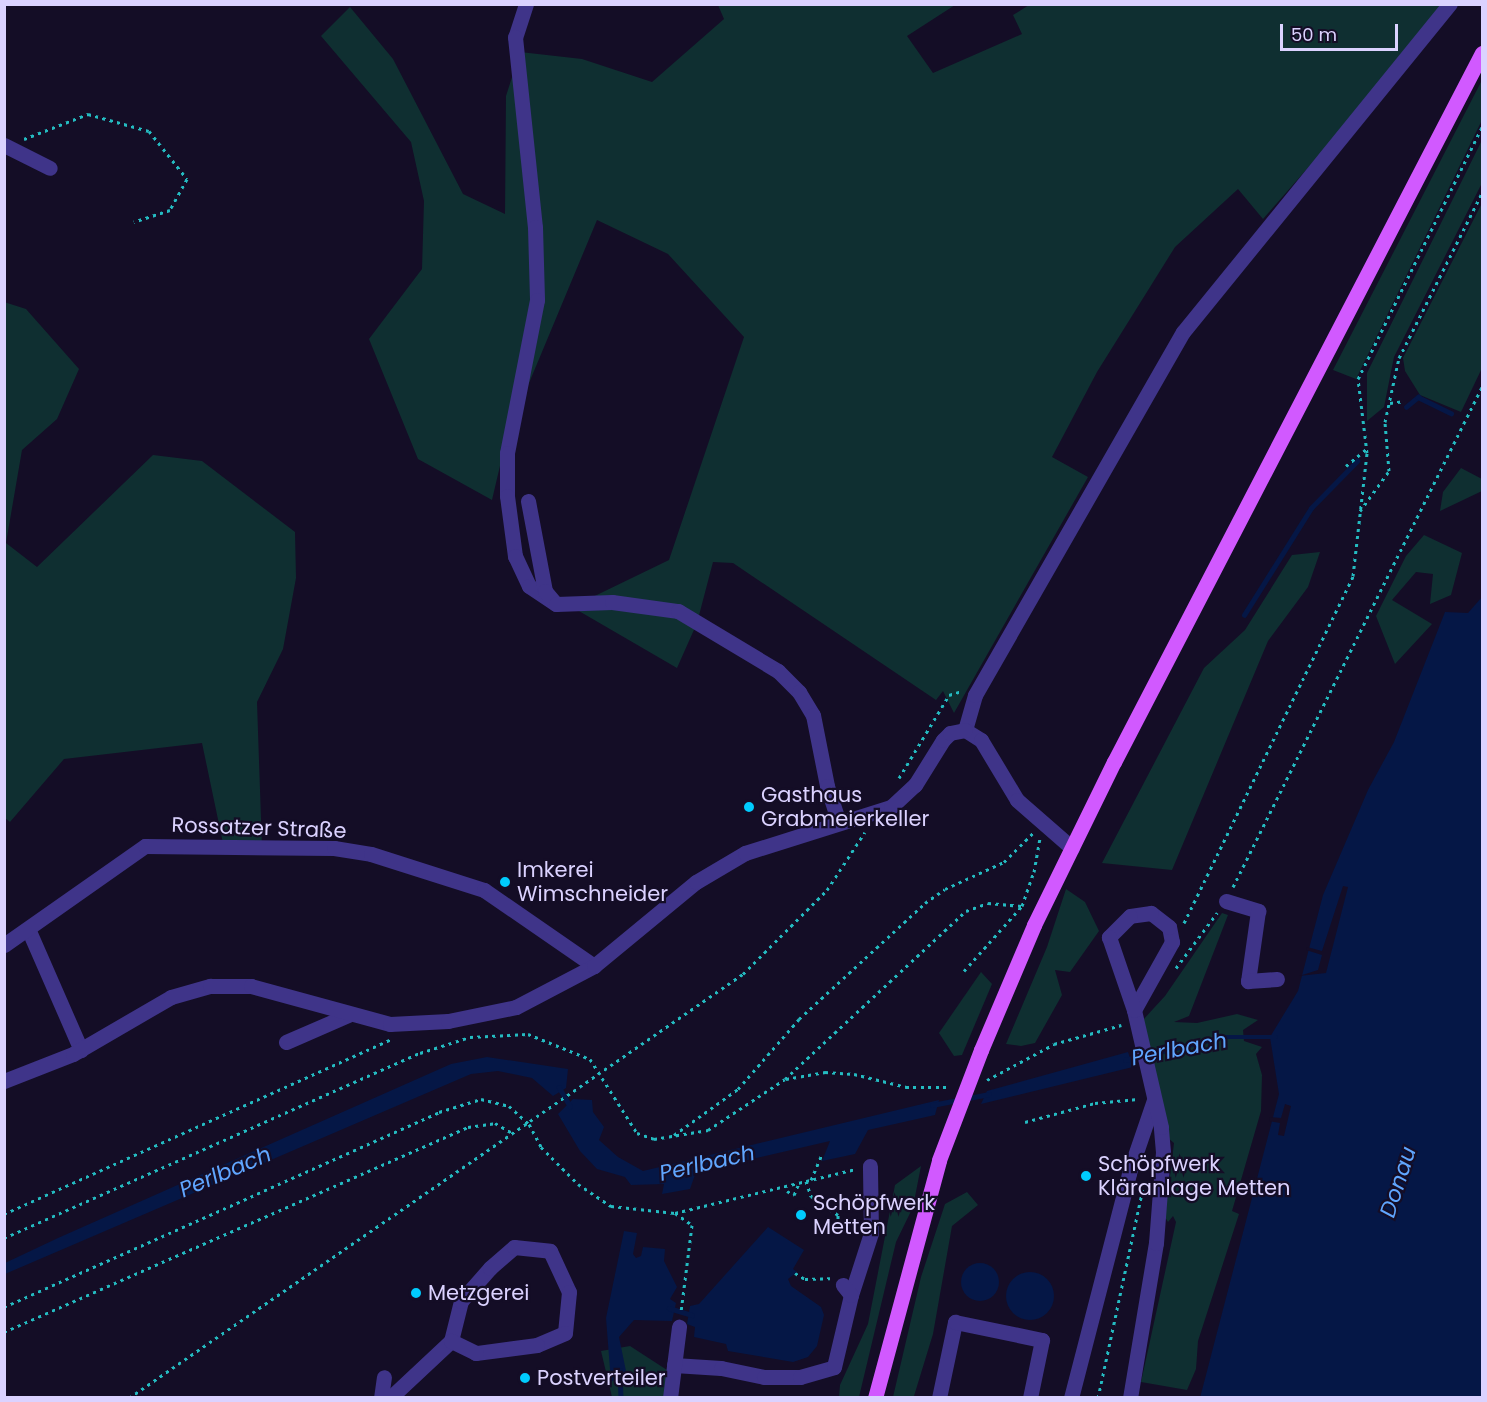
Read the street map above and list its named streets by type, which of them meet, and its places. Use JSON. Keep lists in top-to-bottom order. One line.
{"streets":{"street":["Rossatzer Straße"]},"water":["Perlbach","Donau"],"places":["Gasthaus Grabmeierkeller","Imkerei Wimschneider","Schöpfwerk Kläranlage Metten","Schöpfwerk Metten","Metzgerei","Postverteiler"],"scale_bar":"50 m"}
